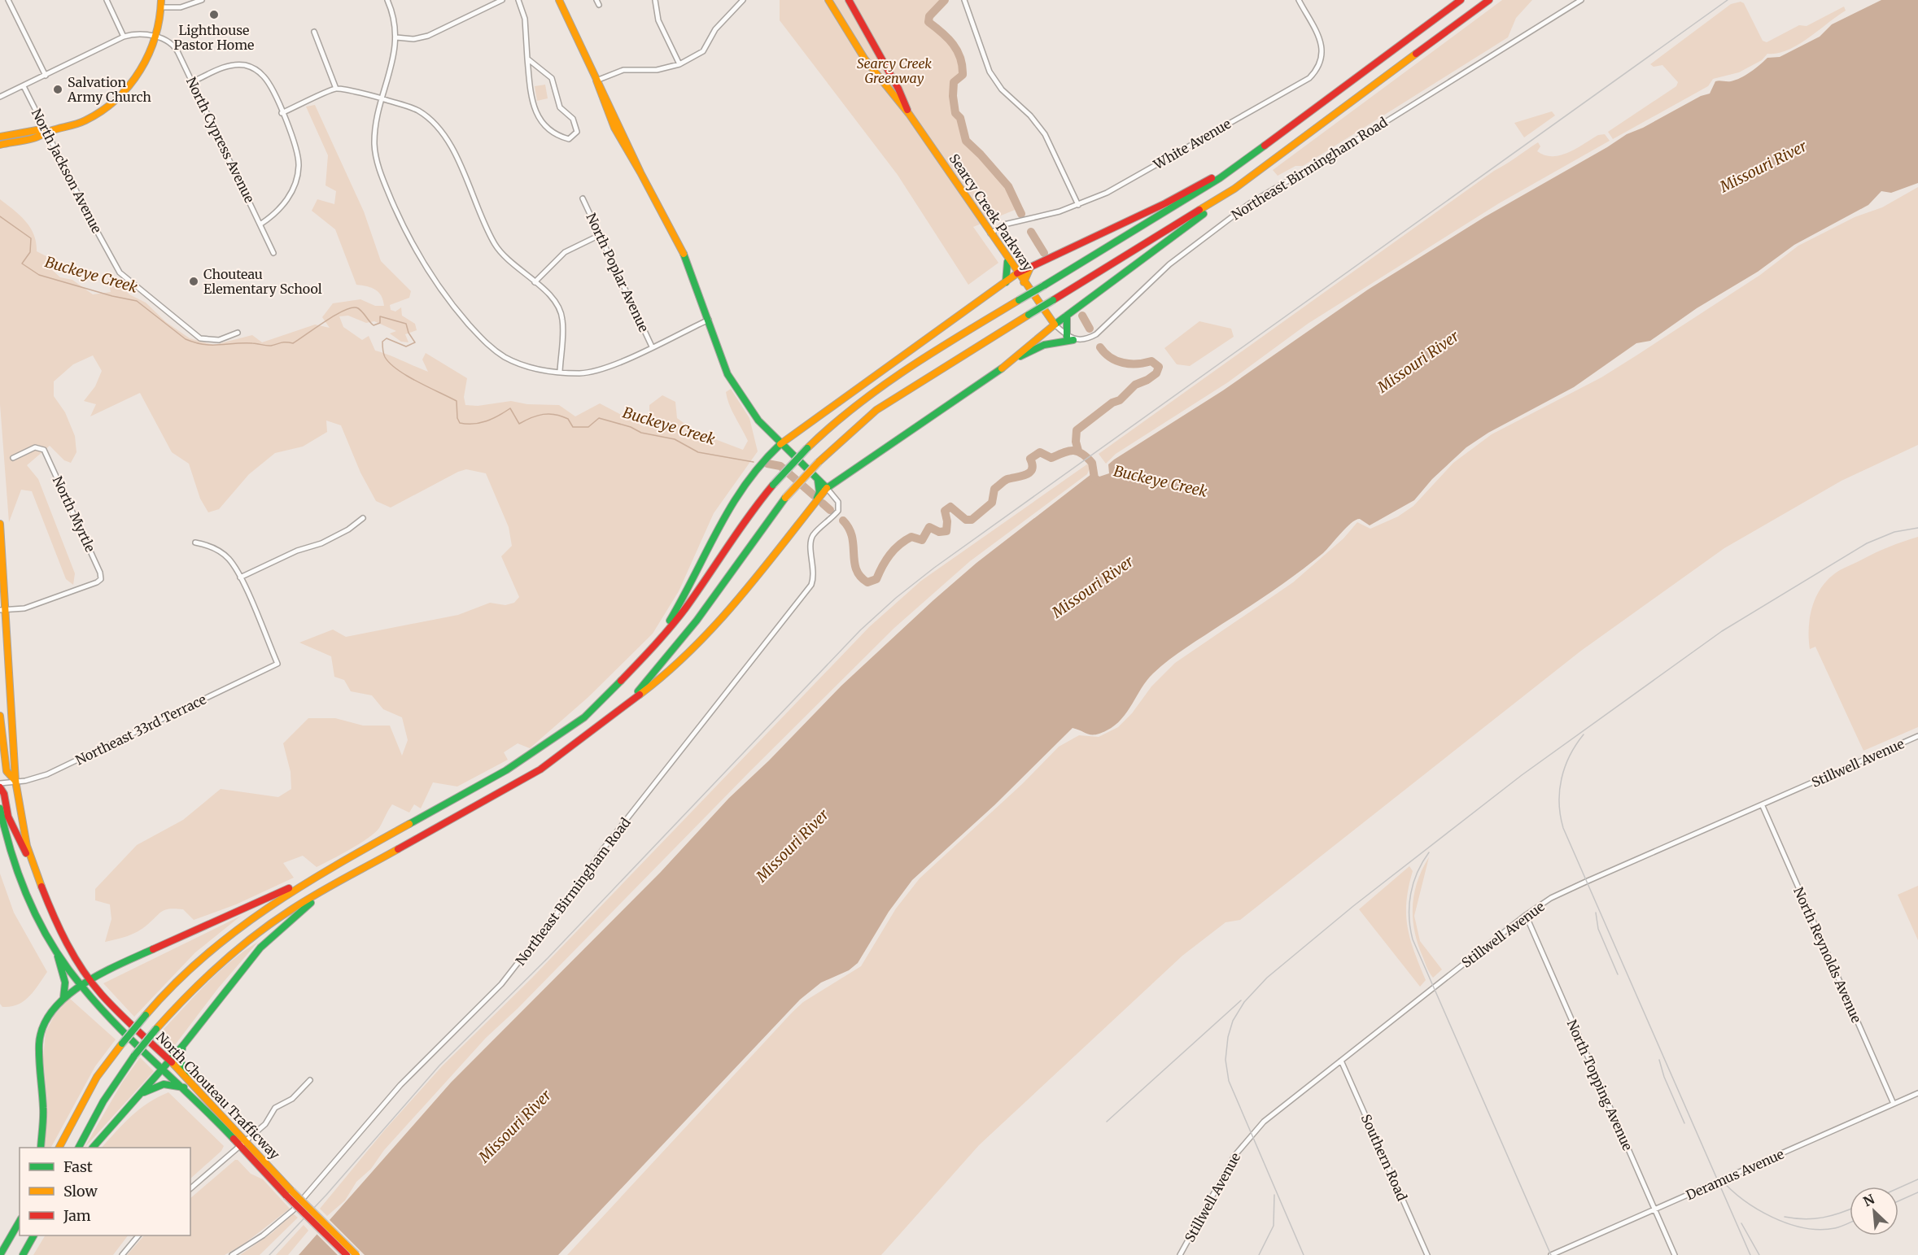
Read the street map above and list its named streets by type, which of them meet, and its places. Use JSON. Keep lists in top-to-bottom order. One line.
{"streets":{"main road":["Searcy Creek Parkway","North Chouteau Trafficway"],"street":["North Cypress Avenue","White Avenue","Northeast Birmingham Road","North Jackson Avenue","North Poplar Avenue","North Myrtle","Northeast 33rd Terrace","Stillwell Avenue","North Reynolds Avenue","North Topping Avenue","Southern Road","Deramus Avenue"]},"crossings":[["White Avenue","Searcy Creek Parkway"],["Stillwell Avenue","North Reynolds Avenue"],["Stillwell Avenue","North Topping Avenue"],["Stillwell Avenue","Southern Road"],["North Reynolds Avenue","Deramus Avenue"],["North Topping Avenue","Deramus Avenue"]],"water":["Missouri River","Buckeye Creek"],"parks":["Searcy Creek Greenway"],"places":["Lighthouse Pastor Home","Salvation Army Church","Chouteau Elementary School"],"legend":["Fast","Slow","Jam"],"north":"top left"}
